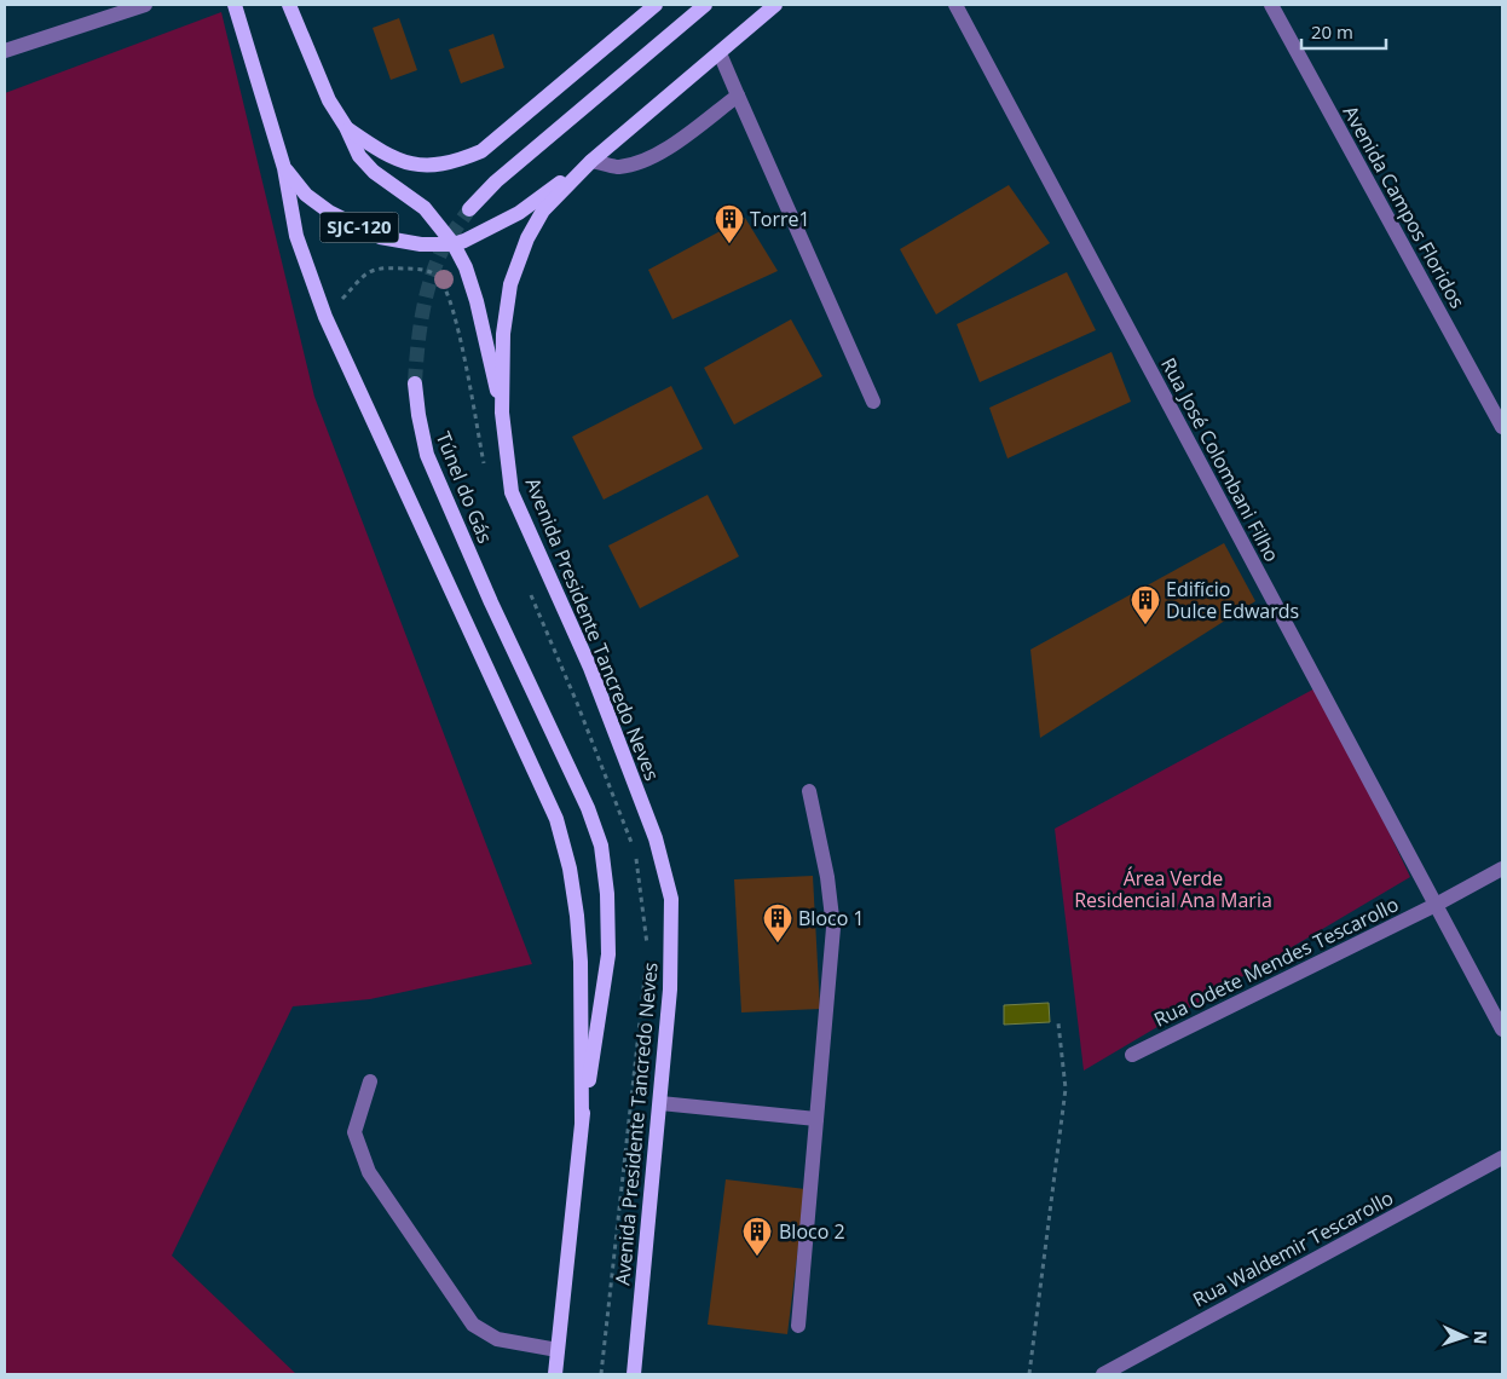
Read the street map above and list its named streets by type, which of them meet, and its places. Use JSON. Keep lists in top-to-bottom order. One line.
{"streets":{"main road":["SJC-120","Túnel do Gás","Avenida Presidente Tancredo Neves"],"street":["Avenida Campos Floridos","Rua José Colombani Filho","Rua Odete Mendes Tescarollo","Rua Waldemir Tescarollo"]},"crossings":[["Rua José Colombani Filho","Rua Odete Mendes Tescarollo"]],"parks":["Área Verde Residencial Ana Maria"],"places":{"building":["Torre1","Edifício Dulce Edwards","Bloco 1","Bloco 2"]},"scale_bar":"20 m","north":"right"}
